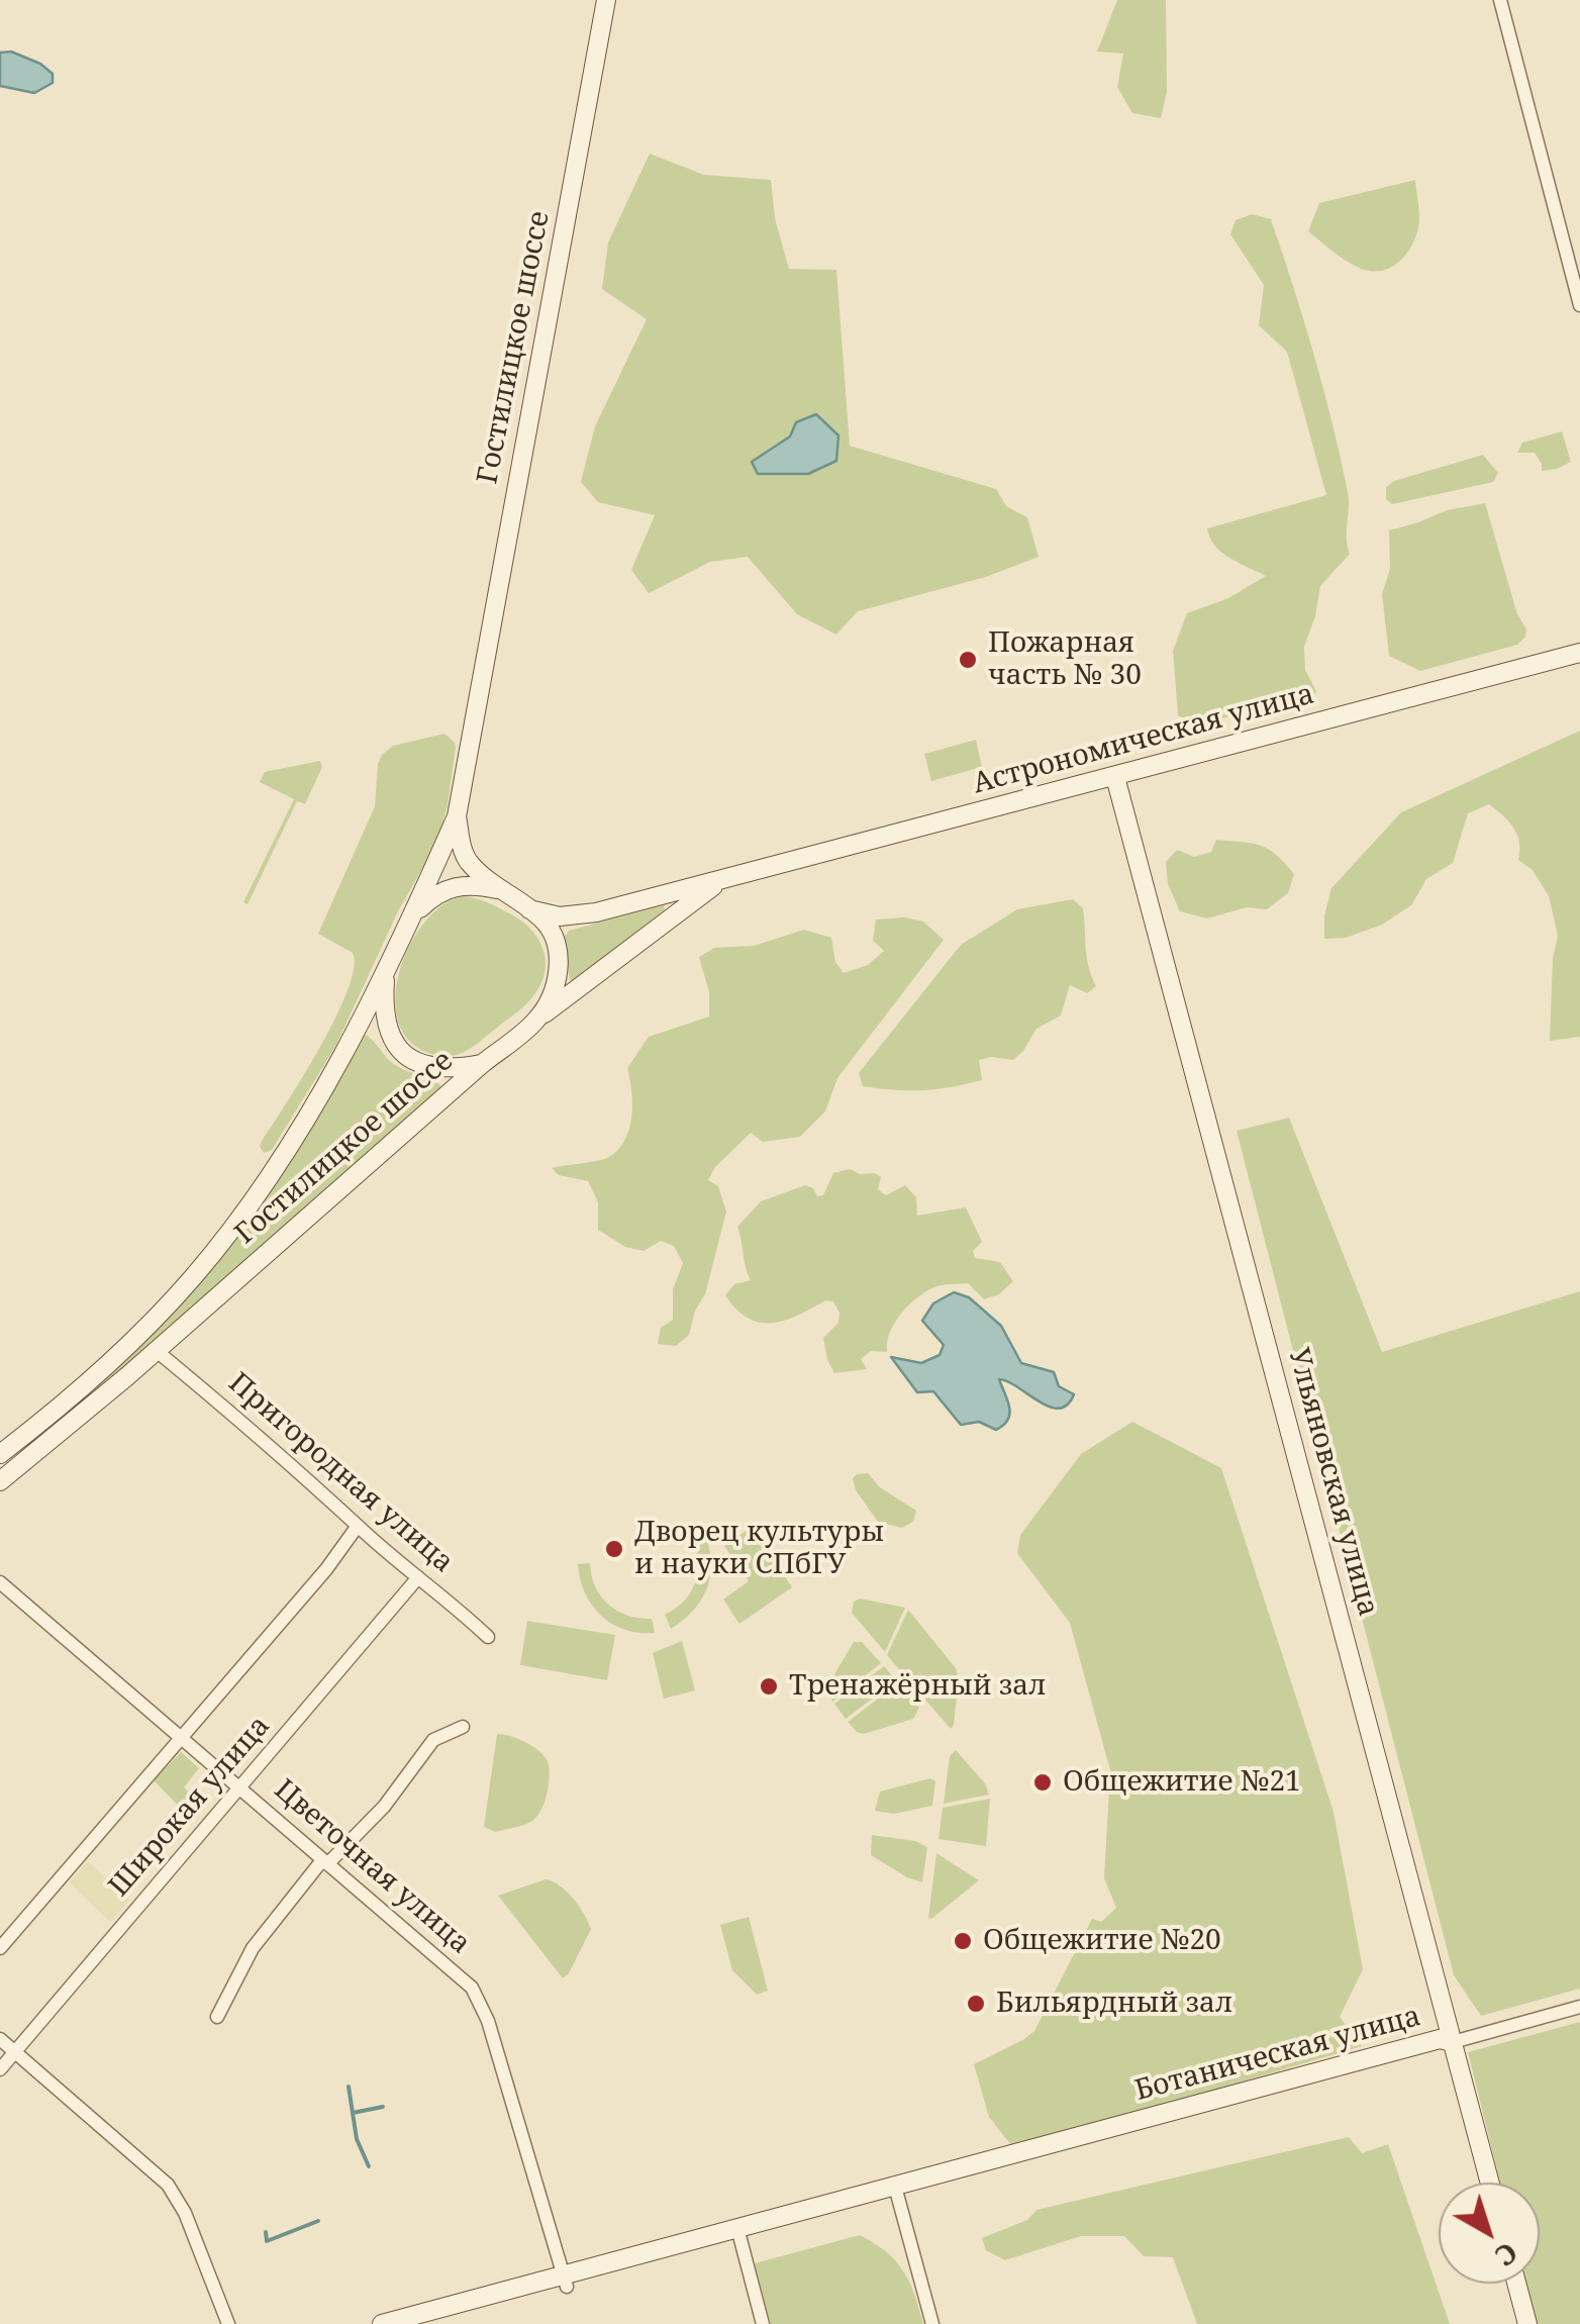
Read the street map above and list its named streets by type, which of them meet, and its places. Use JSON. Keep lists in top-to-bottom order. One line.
{"streets":{"main road":["Гостилицкое шоссе","Астрономическая улица","Ульяновская улица","Ботаническая улица"],"street":["Пригородная улица","Широкая улица","Цветочная улица"]},"crossings":[["Гостилицкое шоссе","Астрономическая улица"],["Гостилицкое шоссе","Пригородная улица"],["Астрономическая улица","Ульяновская улица"],["Пригородная улица","Широкая улица"],["Ульяновская улица","Ботаническая улица"],["Широкая улица","Цветочная улица"],["Цветочная улица","Ботаническая улица"]],"places":["Пожарная часть № 30","Дворец культуры и науки СПбГУ","Тренажёрный зал","Общежитие №21","Общежитие №20","Бильярдный зал"],"north":"bottom right"}
